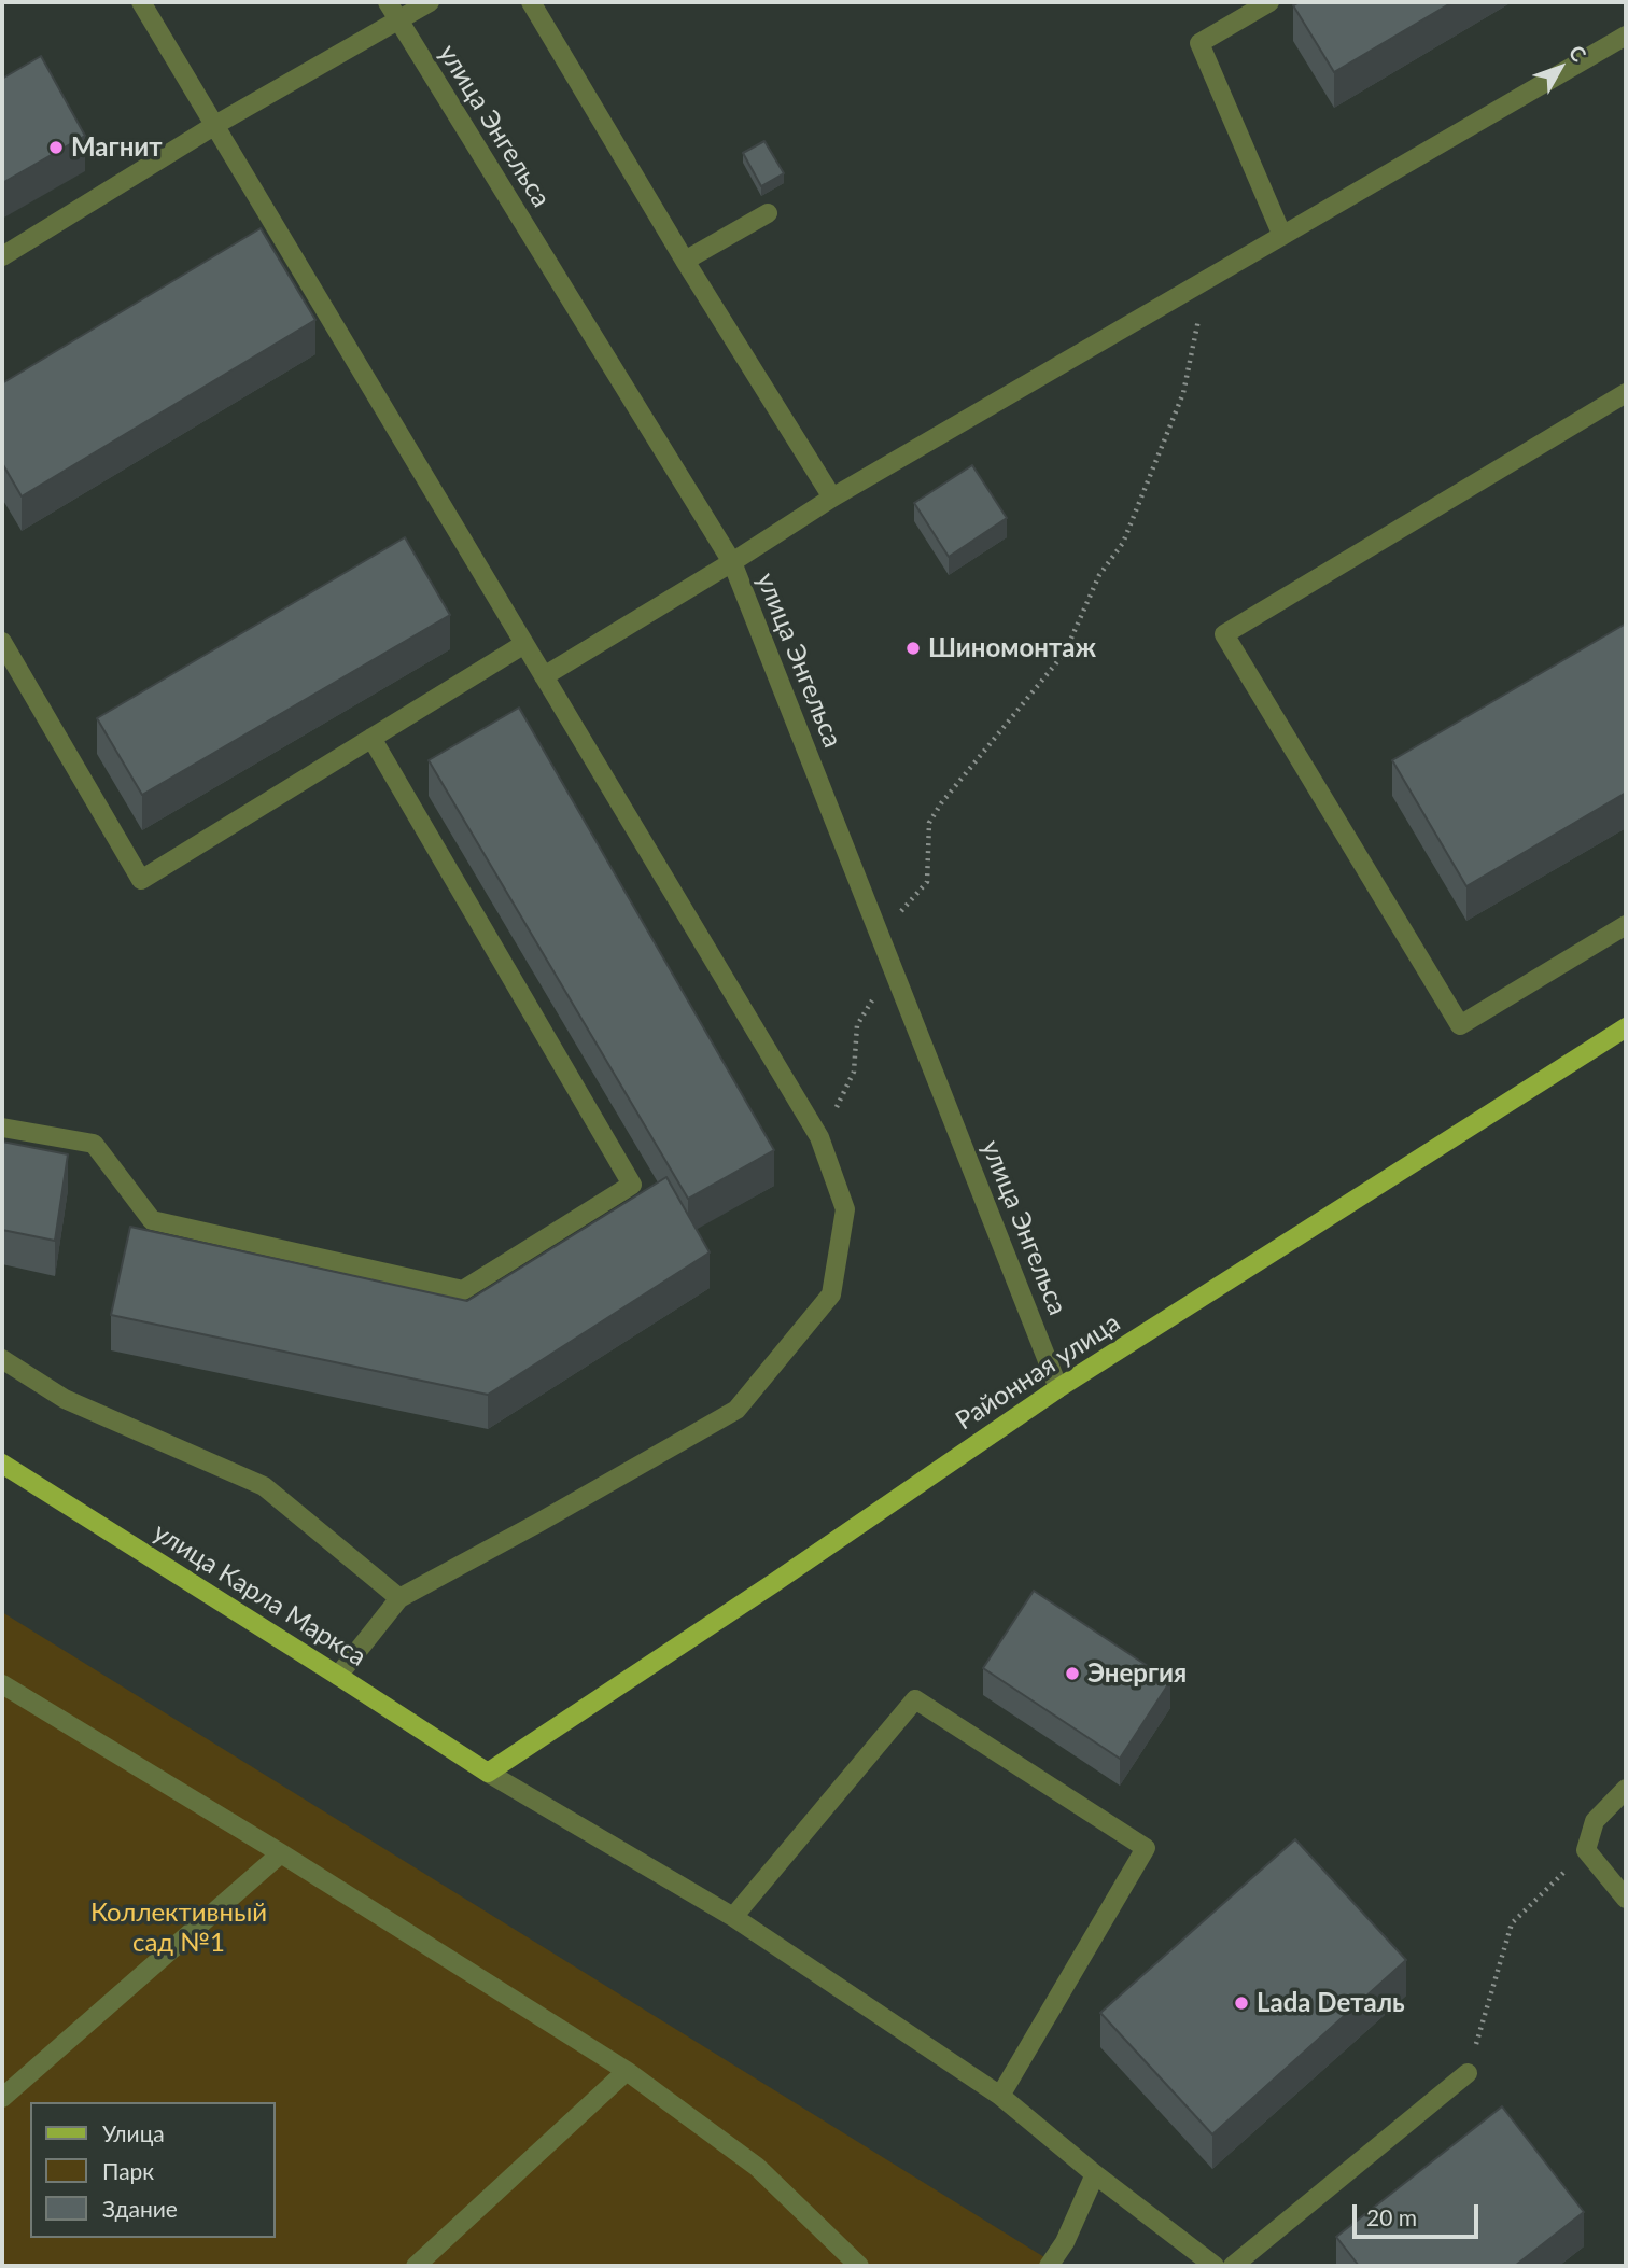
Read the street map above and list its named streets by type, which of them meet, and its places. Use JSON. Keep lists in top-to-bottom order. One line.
{"streets":{"main road":["Районная улица","улица Карла Маркса"],"street":["улица Энгельса"]},"crossings":[["улица Энгельса","Районная улица"],["Районная улица","улица Карла Маркса"]],"parks":["Коллективный сад №1"],"places":["Магнит","Шиномонтаж","Энергия","Lada Dеталь"],"legend":["Улица","Парк","Здание"],"scale_bar":"20 m","north":"top right"}
